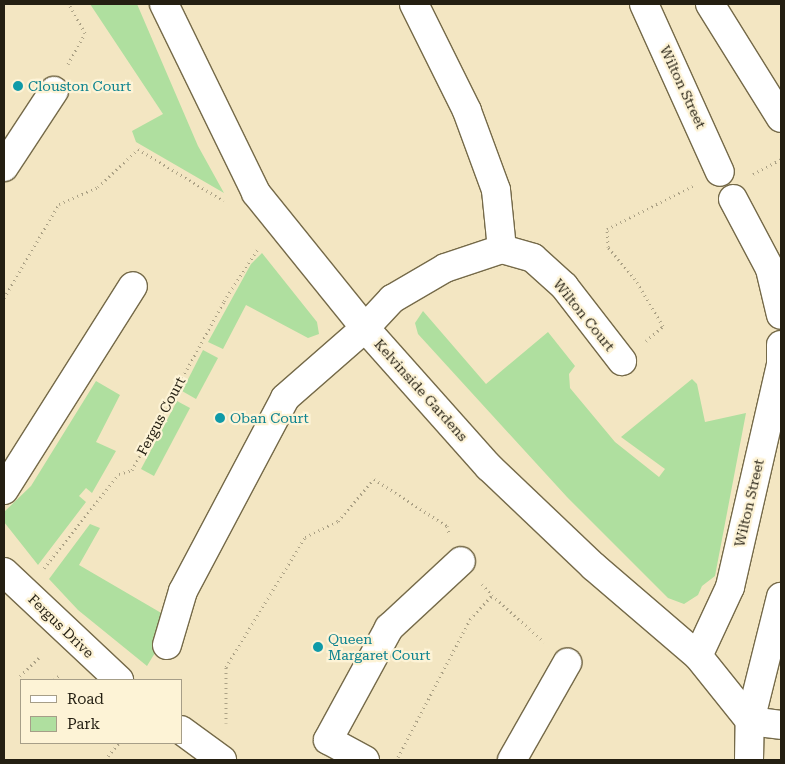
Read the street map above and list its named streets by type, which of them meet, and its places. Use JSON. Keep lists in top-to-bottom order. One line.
{"streets":{"street":["Wilton Street","Wilton Court","Kelvinside Gardens","Fergus Drive"],"path":["Fergus Court"]},"crossings":[["Wilton Street","Kelvinside Gardens"],["Kelvinside Gardens","Fergus Court"],["Fergus Court","Fergus Drive"]],"places":["Clouston Court","Oban Court","Queen Margaret Court"],"legend":["Road","Park"]}
